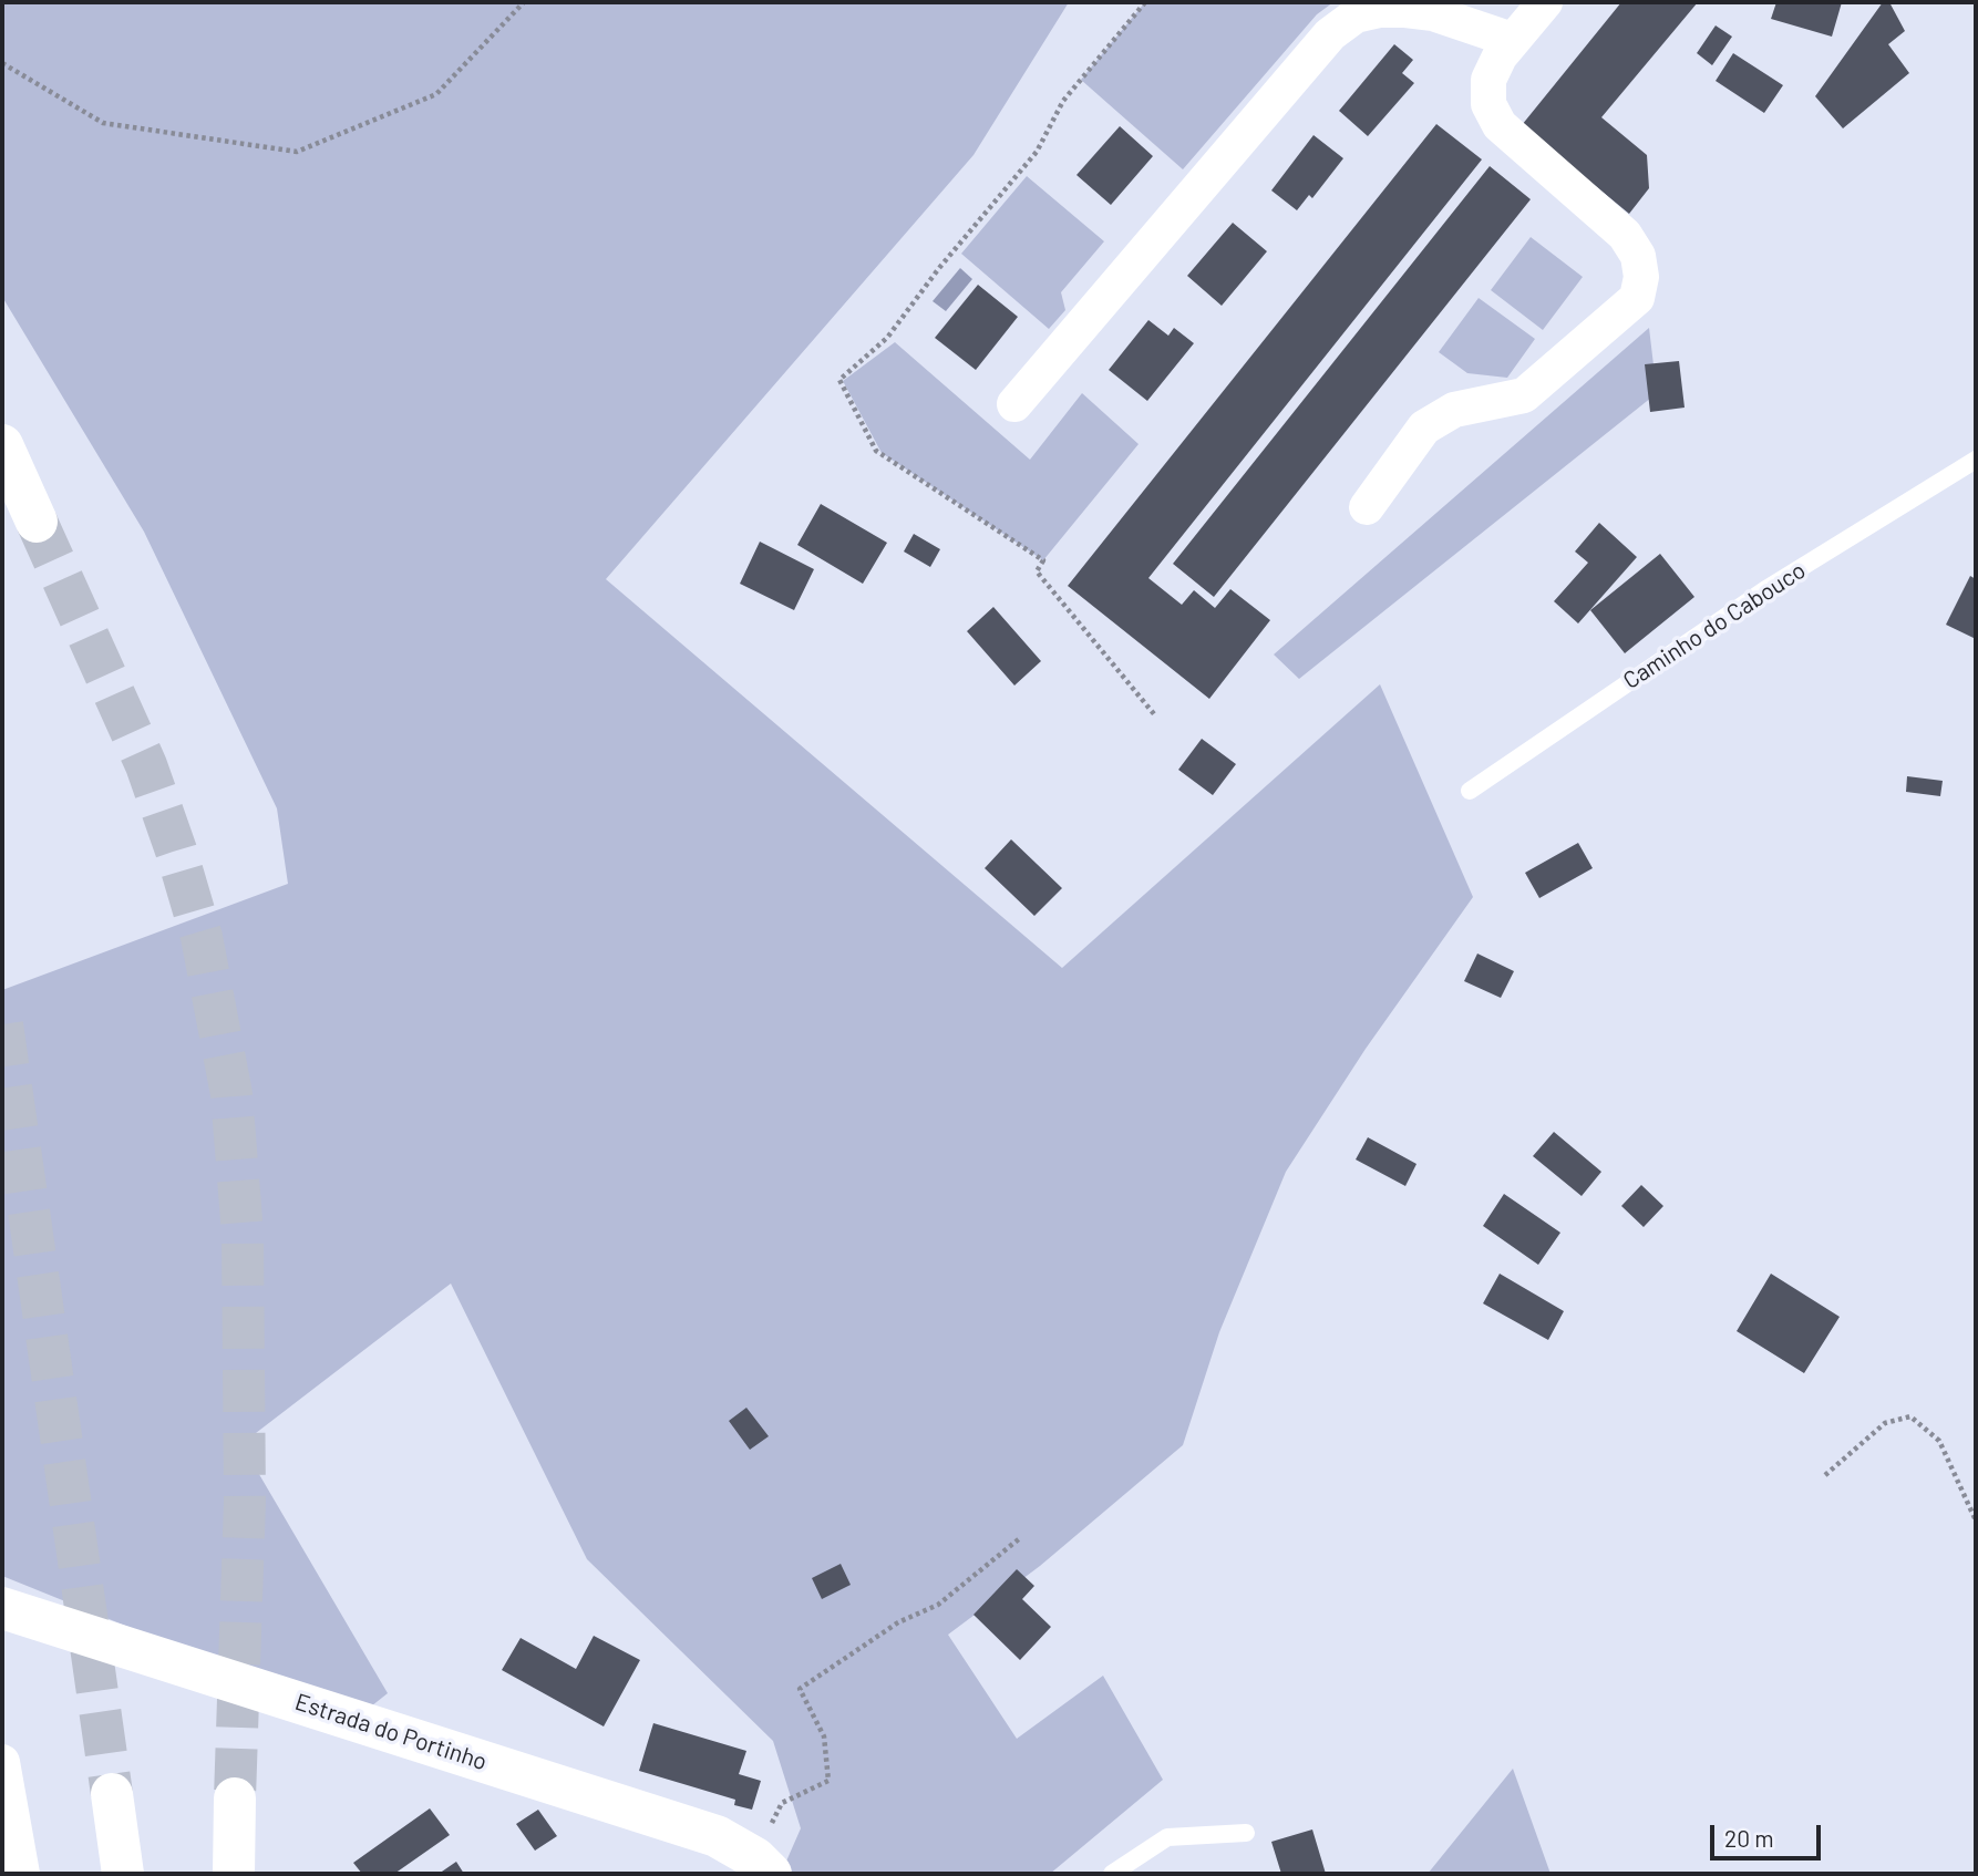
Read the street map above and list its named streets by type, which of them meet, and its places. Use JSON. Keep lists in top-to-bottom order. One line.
{"streets":{"main road":["Estrada do Portinho"],"lane":["Caminho do Cabouco"]},"scale_bar":"20 m"}
